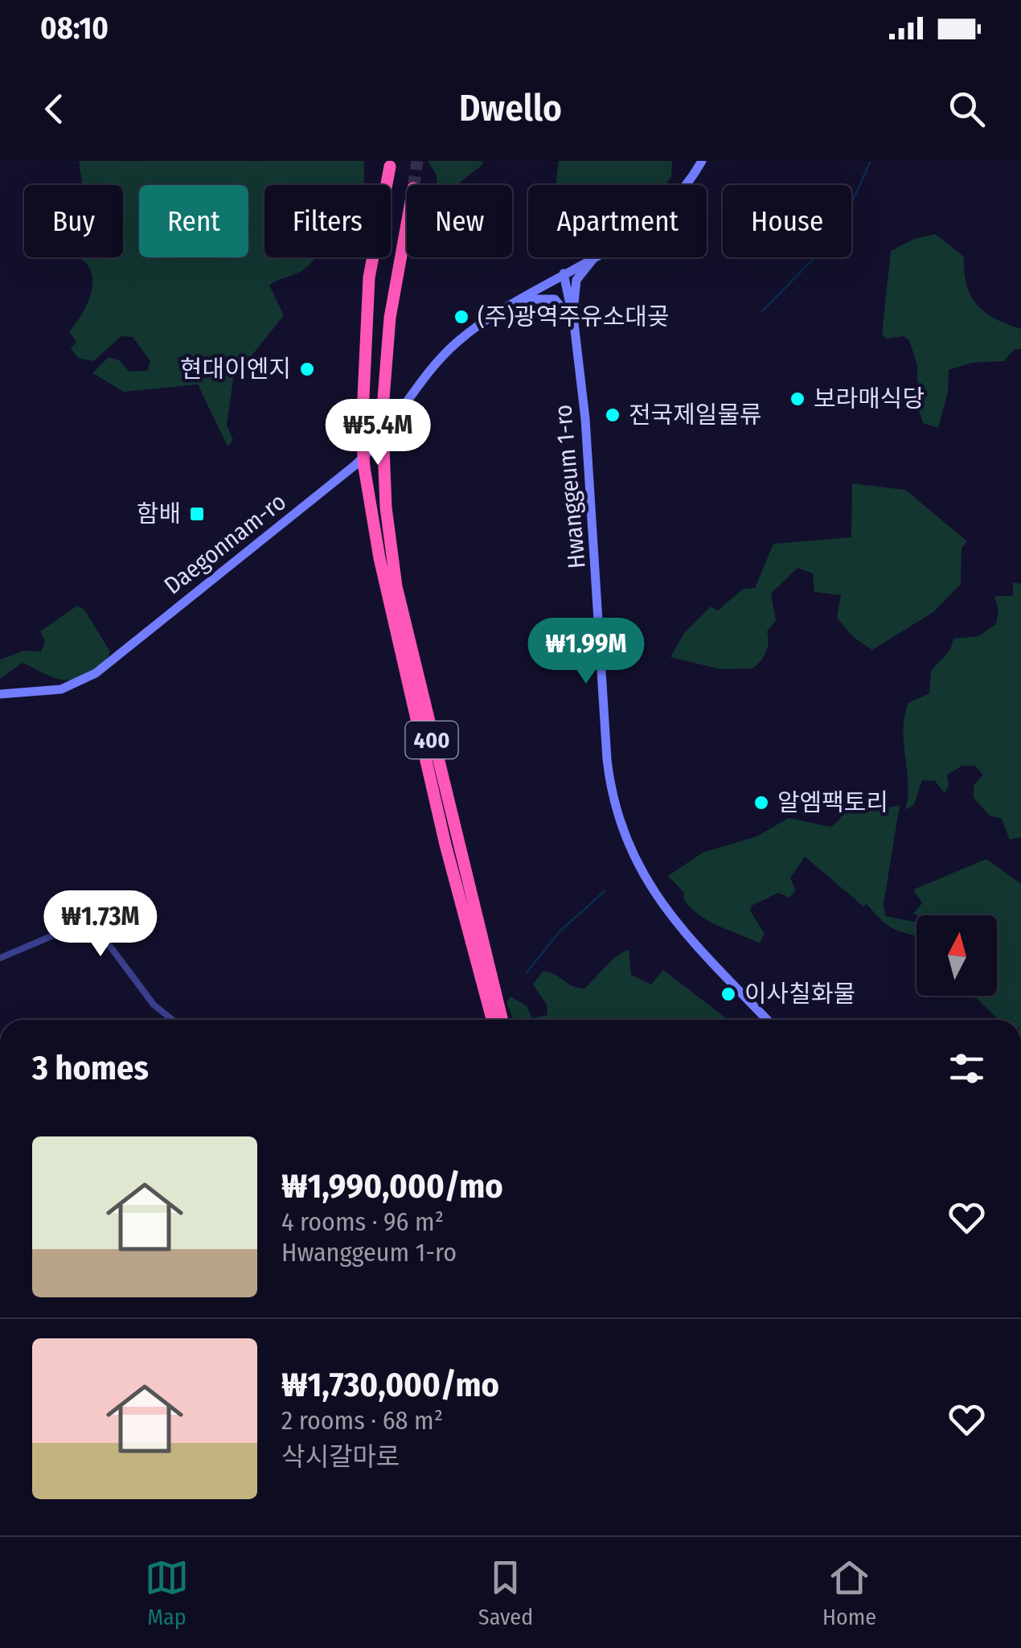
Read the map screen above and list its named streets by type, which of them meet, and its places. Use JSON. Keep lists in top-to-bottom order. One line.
{"streets":{"highway":["400"],"street":["Hwanggeum 1-ro","Daegonnam-ro"]},"crossings":[["Hwanggeum 1-ro","Daegonnam-ro"]],"places":{"other":["(주)광역주유소대곶","현대이엔지","보라매식당","전국제일물류","알엠팩토리","이사칠화물"],"transit":["함배"]},"north":"top","page":{"status":"08:10","header":"Dwello","chip":["Buy","Rent","Filters","New","Apartment","House"],"price":["₩5.4M","₩1.99M","₩1.73M"],"heading":"3 homes","list":[{"name":"₩1,990,000/mo","note":"4 rooms · 96 m² · Hwanggeum 1-ro"},{"name":"₩1,730,000/mo","note":"2 rooms · 68 m² · 삭시갈마로"}],"tabs":["Map","Saved","Home"]}}
